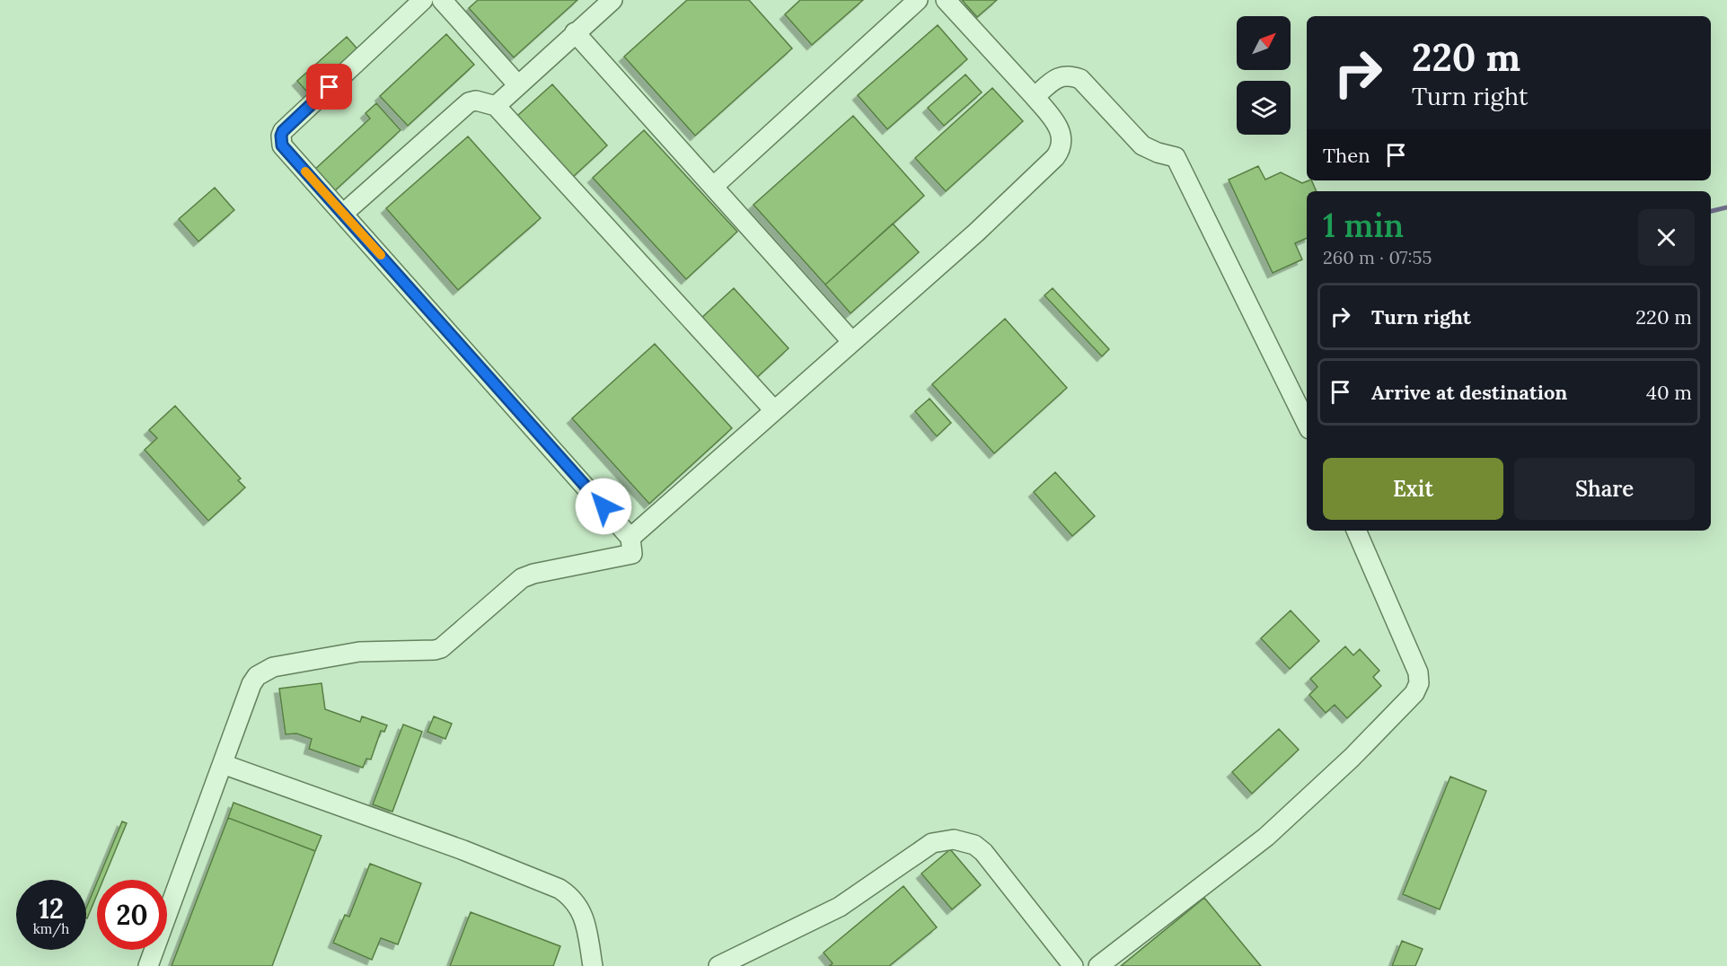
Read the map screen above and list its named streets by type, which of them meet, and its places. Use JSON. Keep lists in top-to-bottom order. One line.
{"north":"top right","page":{"turn":["220 m","Turn right"],"then":"Then","heading":["1 min","260 m · 07:55"],"list":[{"name":"Turn right","value":"220 m"},{"name":"Arrive at destination","value":"40 m"}],"buttons":["Exit","Share"],"speed":"12 km/h","limit":"20"}}
